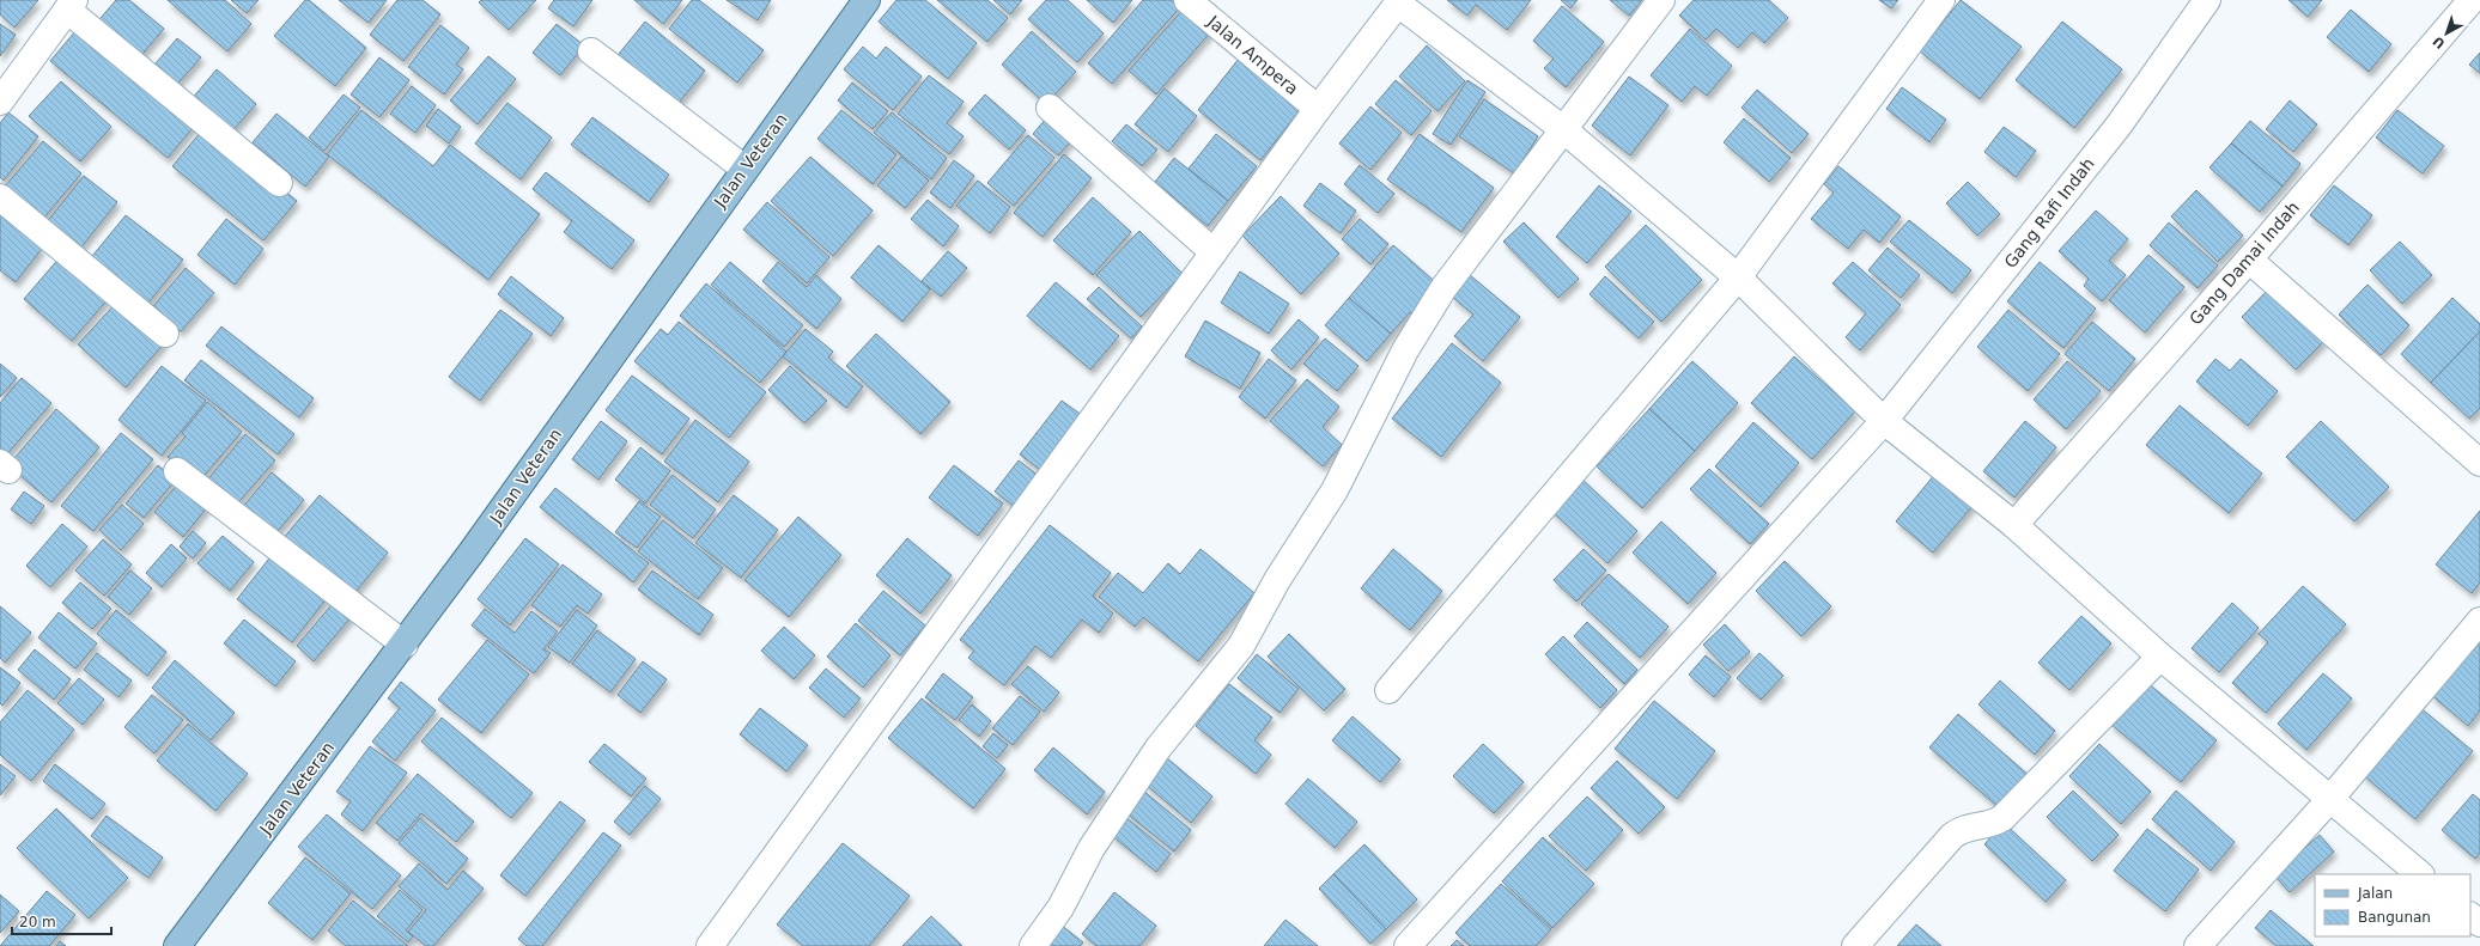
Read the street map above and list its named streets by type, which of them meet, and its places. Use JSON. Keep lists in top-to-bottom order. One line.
{"streets":{"main road":["Jalan Veteran"],"street":["Jalan Ampera","Gang Rafi Indah","Gang Damai Indah"]},"legend":["Jalan","Bangunan"],"scale_bar":"20 m","north":"bottom left"}
